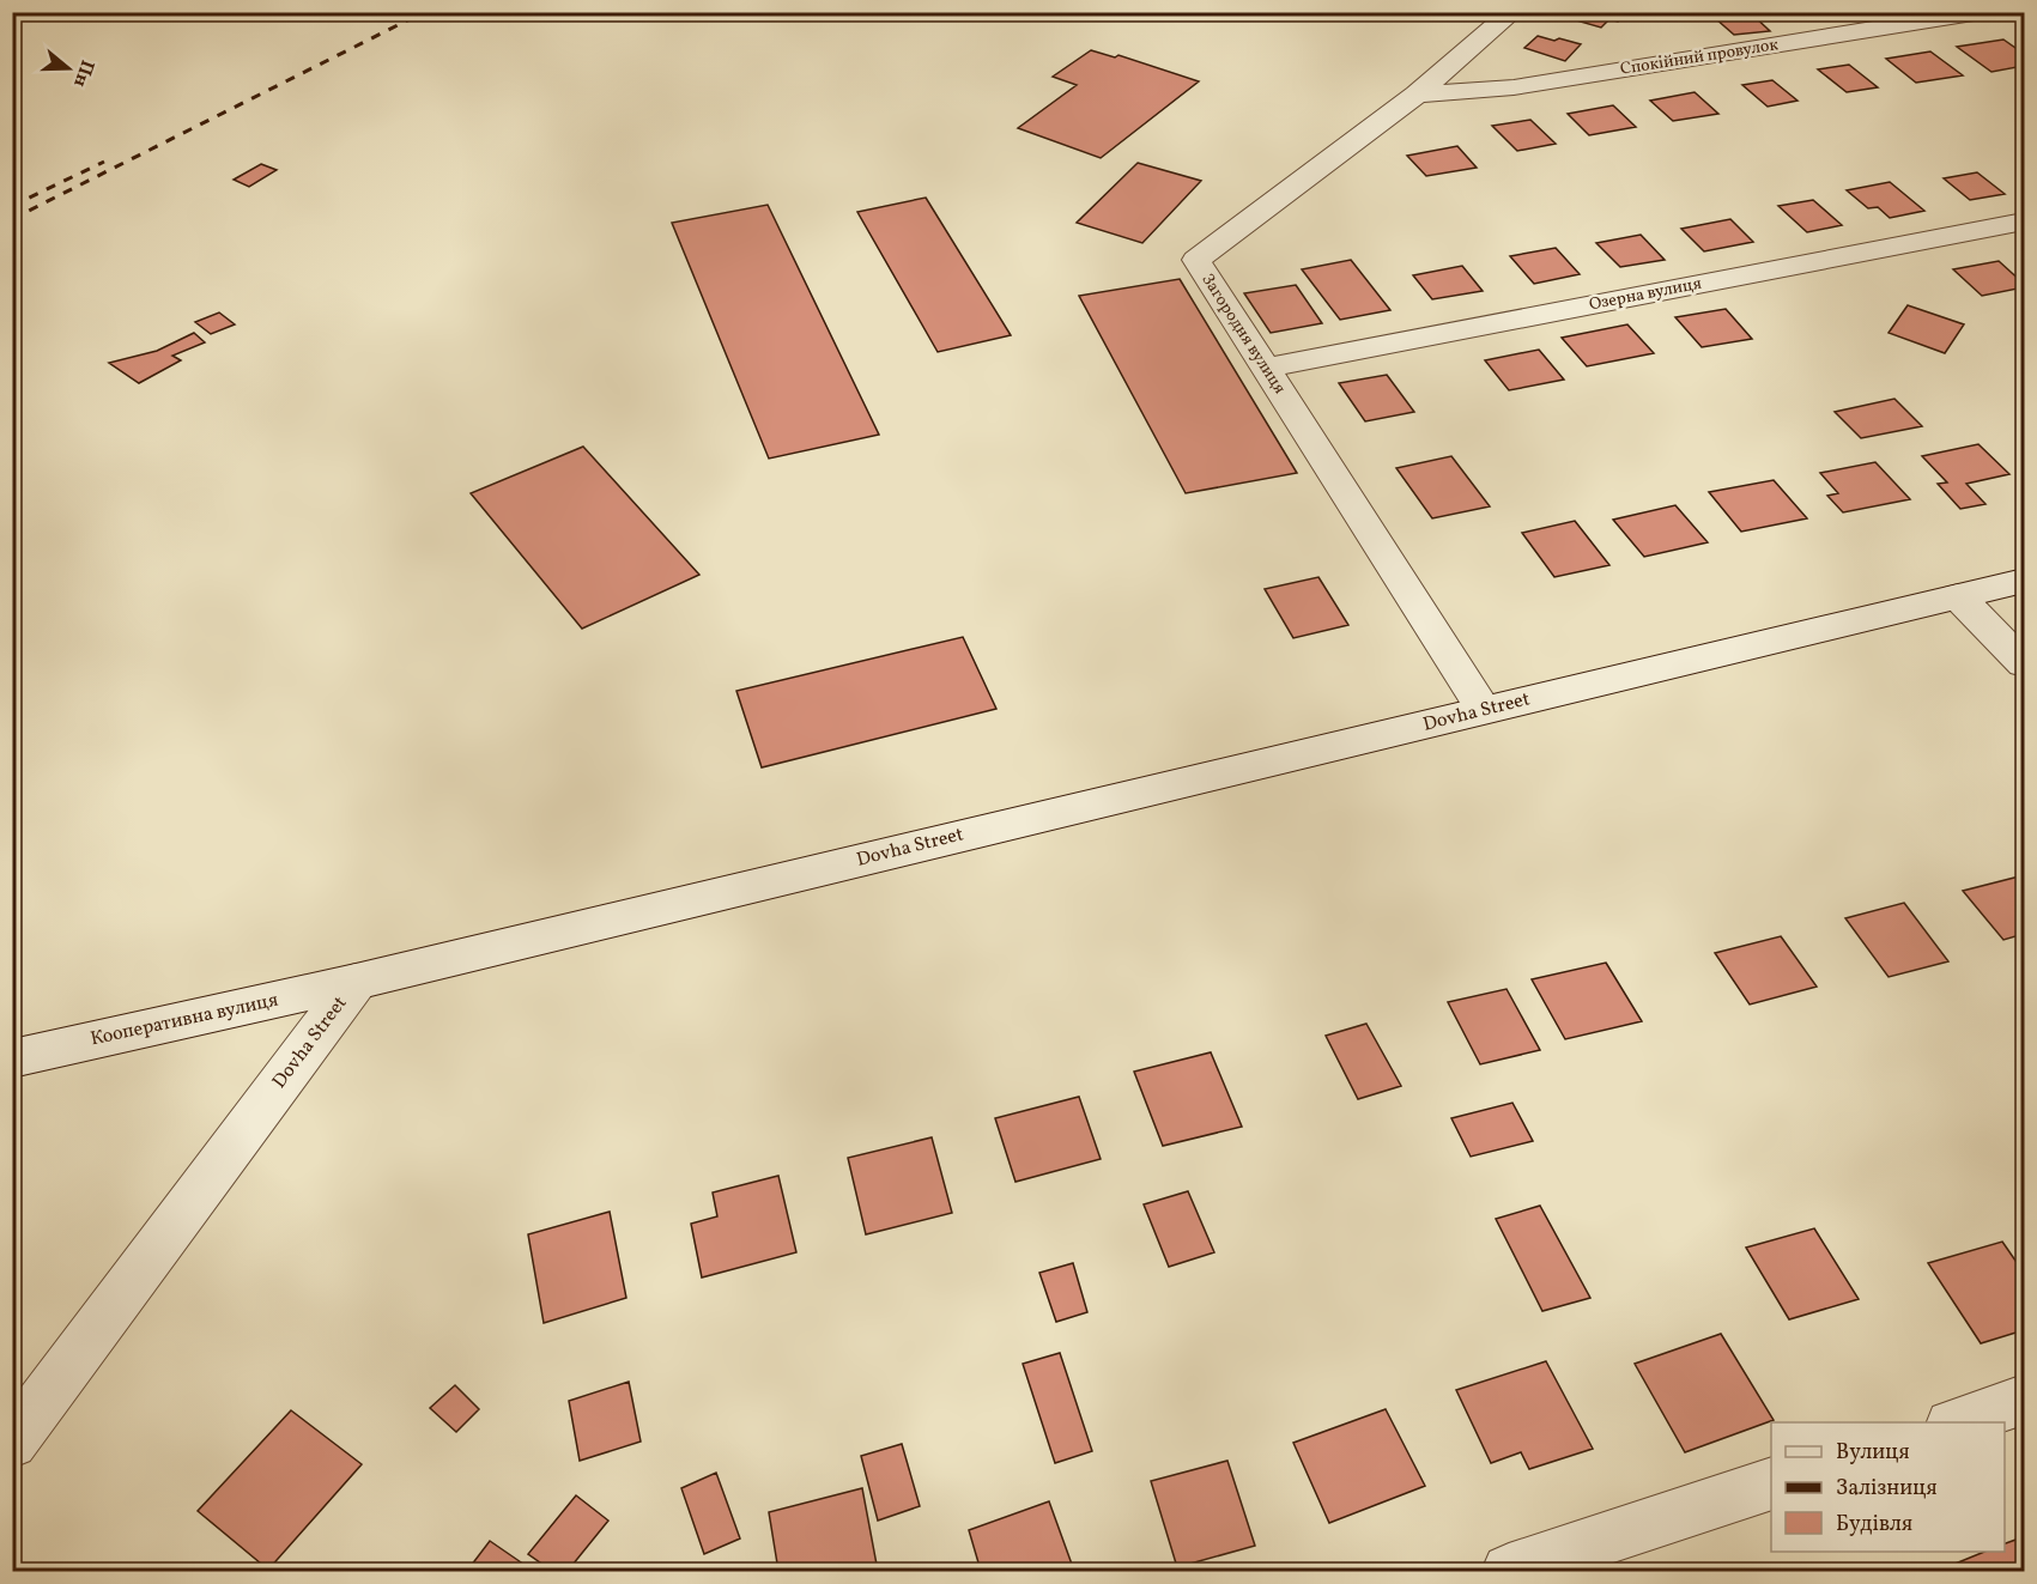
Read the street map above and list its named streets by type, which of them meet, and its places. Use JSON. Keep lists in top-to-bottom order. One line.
{"streets":{"street":["Спокійний провулок","Озерна вулиця","Загородня вулиця","Dovha Street","Кооперативна вулиця"]},"crossings":[["Спокійний провулок","Загородня вулиця"],["Озерна вулиця","Загородня вулиця"],["Загородня вулиця","Dovha Street"],["Dovha Street","Кооперативна вулиця"]],"legend":["Вулиця","Залізниця","Будівля"],"north":"right"}
